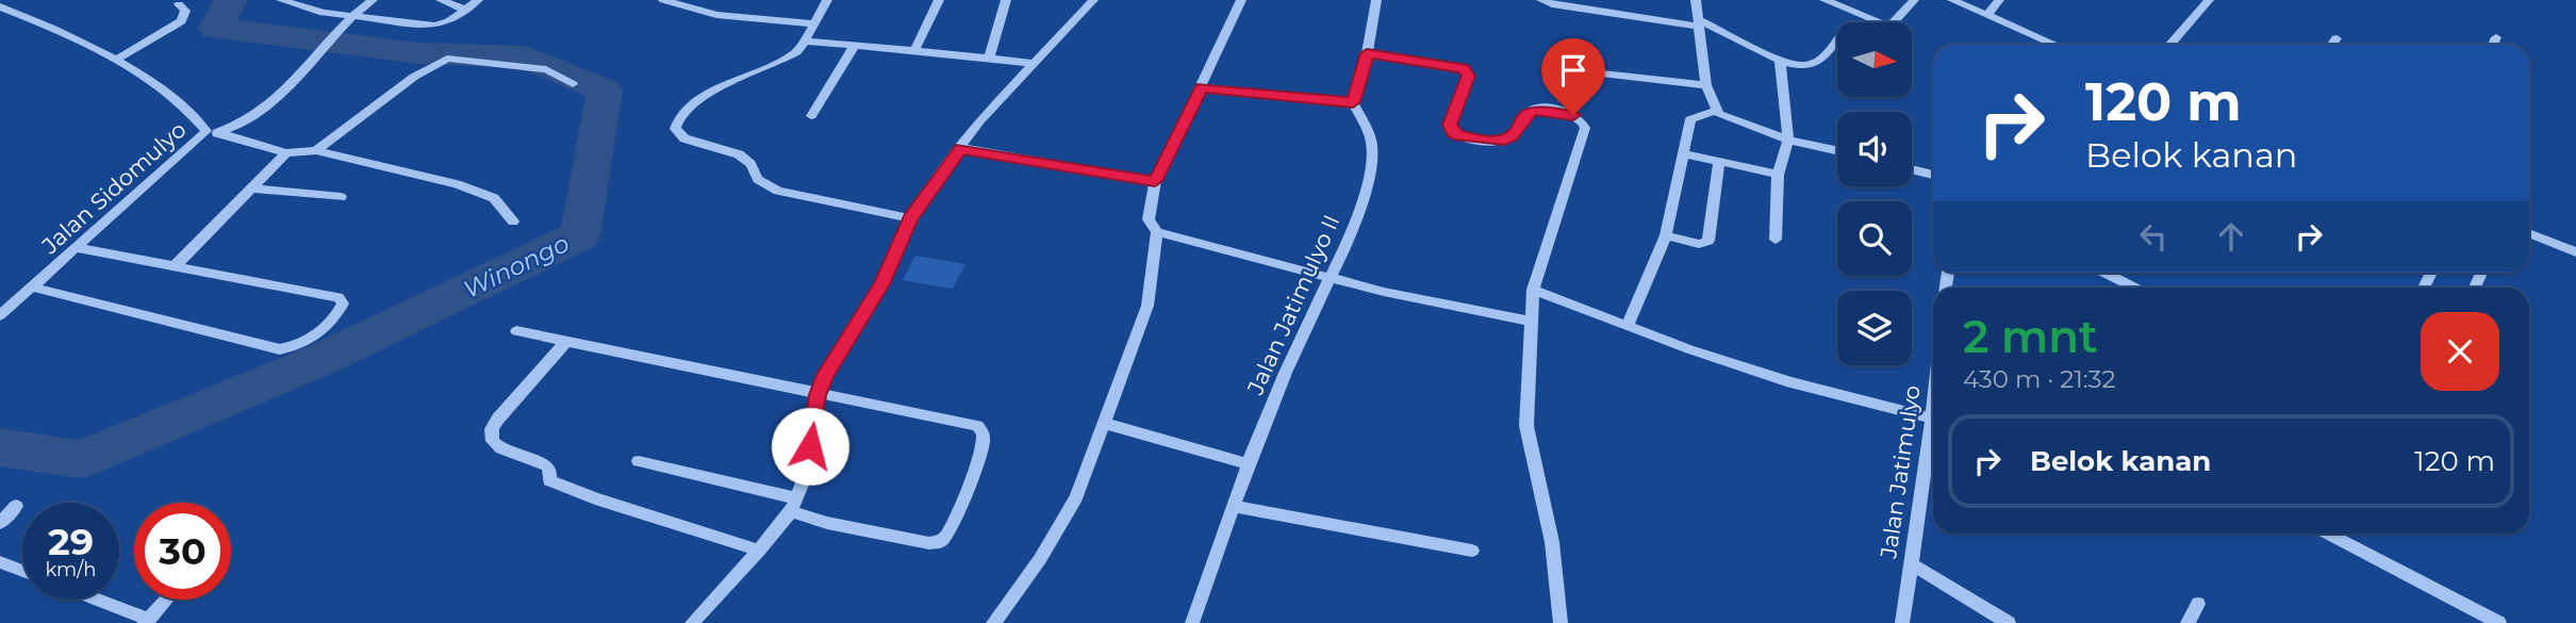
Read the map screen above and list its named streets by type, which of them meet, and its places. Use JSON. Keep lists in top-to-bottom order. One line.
{"streets":{"street":["Jalan Sidomulyo","Jalan Jatimulyo II","Jalan Jatimulyo"]},"water":["Winongo"],"north":"right","page":{"turn":["120 m","Belok kanan"],"heading":["2 mnt","430 m · 21:32"],"list":[{"name":"Belok kanan","value":"120 m"}],"speed":"29 km/h","limit":"30"}}
